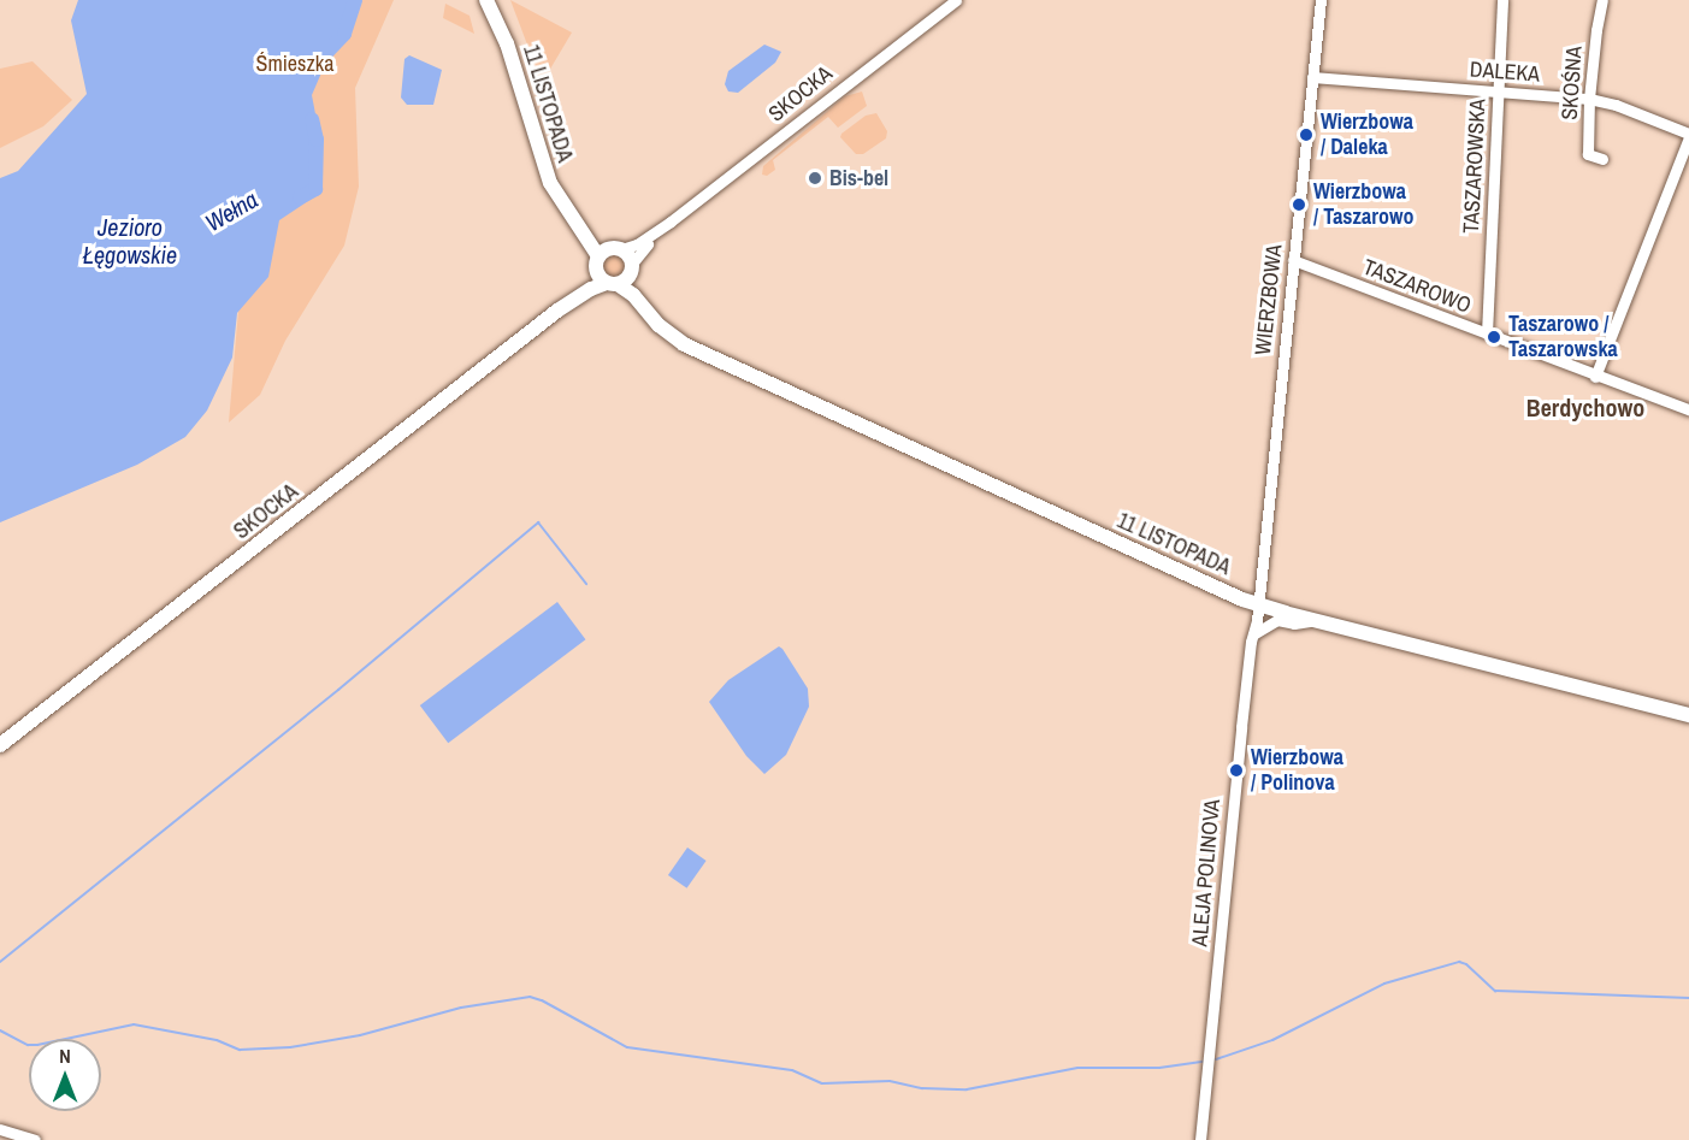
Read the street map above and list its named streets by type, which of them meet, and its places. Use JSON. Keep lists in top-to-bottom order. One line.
{"streets":{"main road":["SKOCKA","11 LISTOPADA"],"street":["DALEKA","SKOŚNA","TASZAROWSKA","TASZAROWO","WIERZBOWA","ALEJA POLINOVA"]},"crossings":[["DALEKA","SKOŚNA"],["DALEKA","TASZAROWSKA"],["DALEKA","WIERZBOWA"],["SKOCKA","11 LISTOPADA"],["11 LISTOPADA","WIERZBOWA"],["11 LISTOPADA","ALEJA POLINOVA"],["TASZAROWSKA","TASZAROWO"],["TASZAROWO","WIERZBOWA"],["WIERZBOWA","ALEJA POLINOVA"]],"districts":["Berdychowo"],"water":["Wełna","Jezioro Łęgowskie"],"parks":["Śmieszka"],"places":["Wierzbowa / Daleka","Bis-bel","Wierzbowa / Taszarowo","Taszarowo / Taszarowska","Wierzbowa / Polinova"],"north":"top"}
